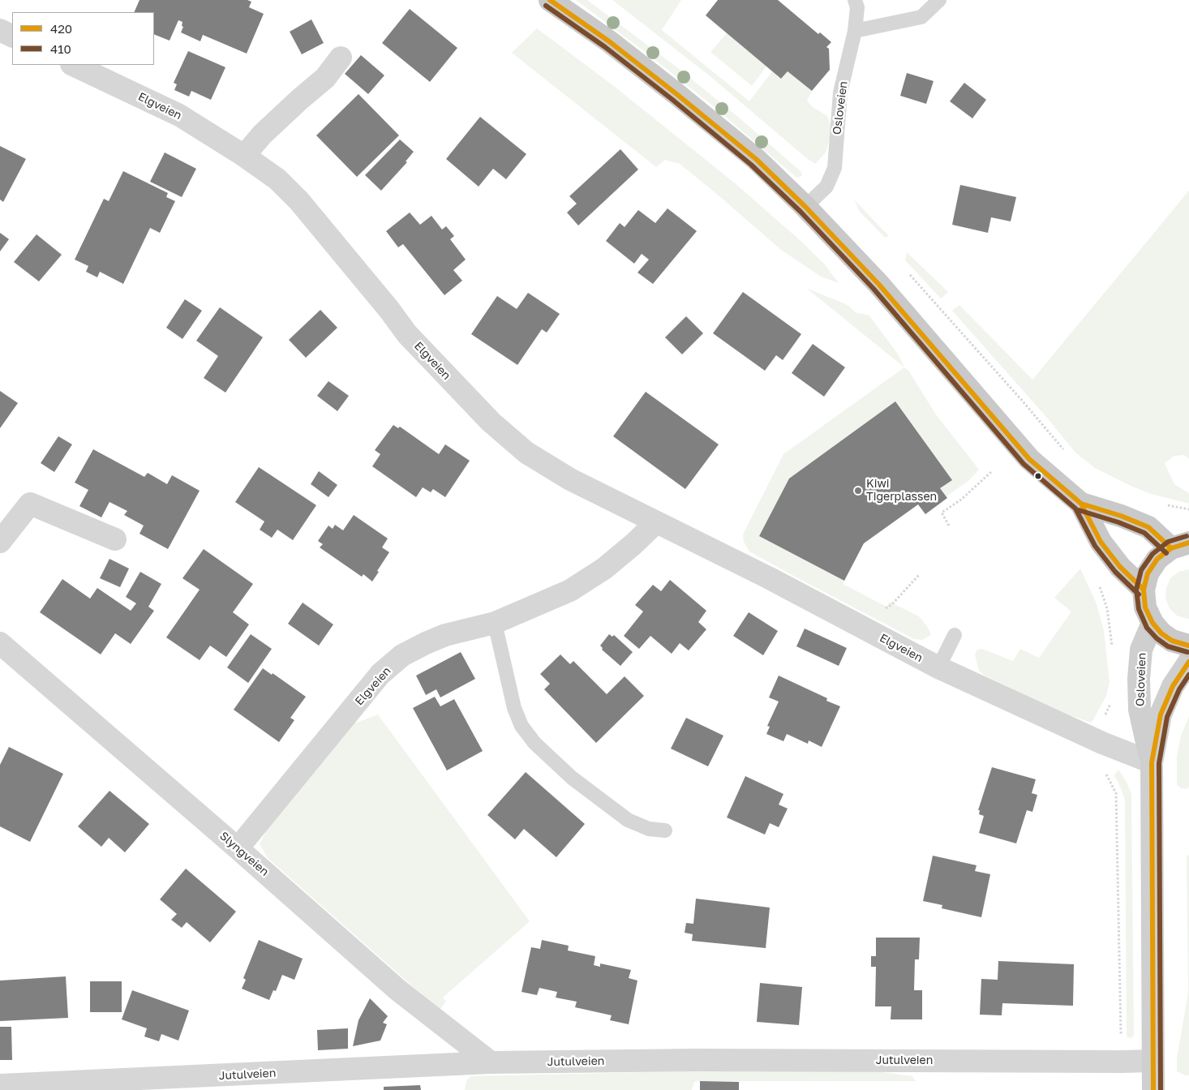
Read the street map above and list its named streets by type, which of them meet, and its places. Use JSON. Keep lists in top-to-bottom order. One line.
{"streets":{"street":["Elgveien","Osloveien","Slyngveien","Jutulveien"]},"crossings":[["Elgveien","Osloveien"],["Elgveien","Slyngveien"],["Osloveien","Jutulveien"],["Slyngveien","Jutulveien"]],"places":["Kiwi Tigerplassen"],"lines":["transit line 420","transit line 410"],"legend":["420","410"]}
